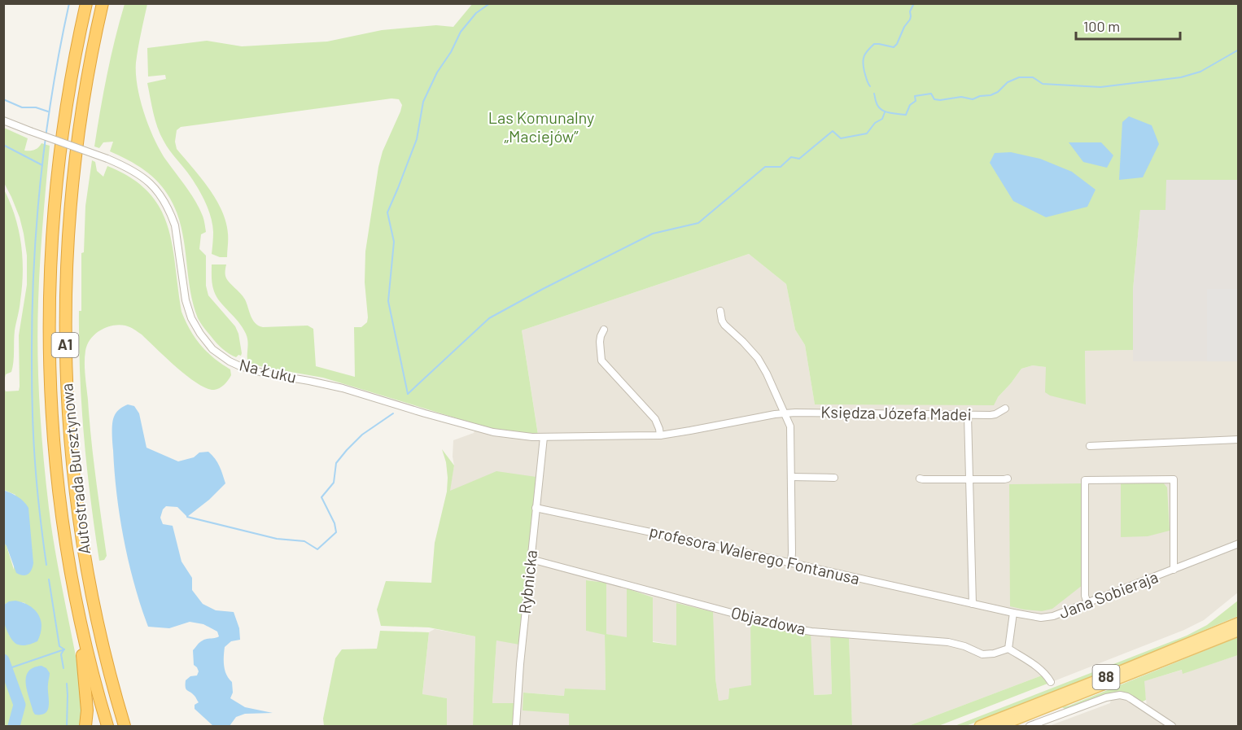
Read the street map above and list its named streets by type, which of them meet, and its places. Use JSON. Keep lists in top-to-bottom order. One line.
{"streets":{"highway":["A1","Autostrada Bursztynowa"],"main road":["88"],"street":["Na Łuku","Księdza Józefa Madei","profesora Walerego Fontanusa","Rybnicka","Jana Sobieraja","Objazdowa"]},"crossings":[["Na Łuku","Księdza Józefa Madei"],["Na Łuku","Rybnicka"],["Księdza Józefa Madei","Rybnicka"],["profesora Walerego Fontanusa","Rybnicka"],["profesora Walerego Fontanusa","Jana Sobieraja"],["Rybnicka","Objazdowa"]],"parks":["Las Komunalny „Maciejów”"],"scale_bar":"100 m"}
